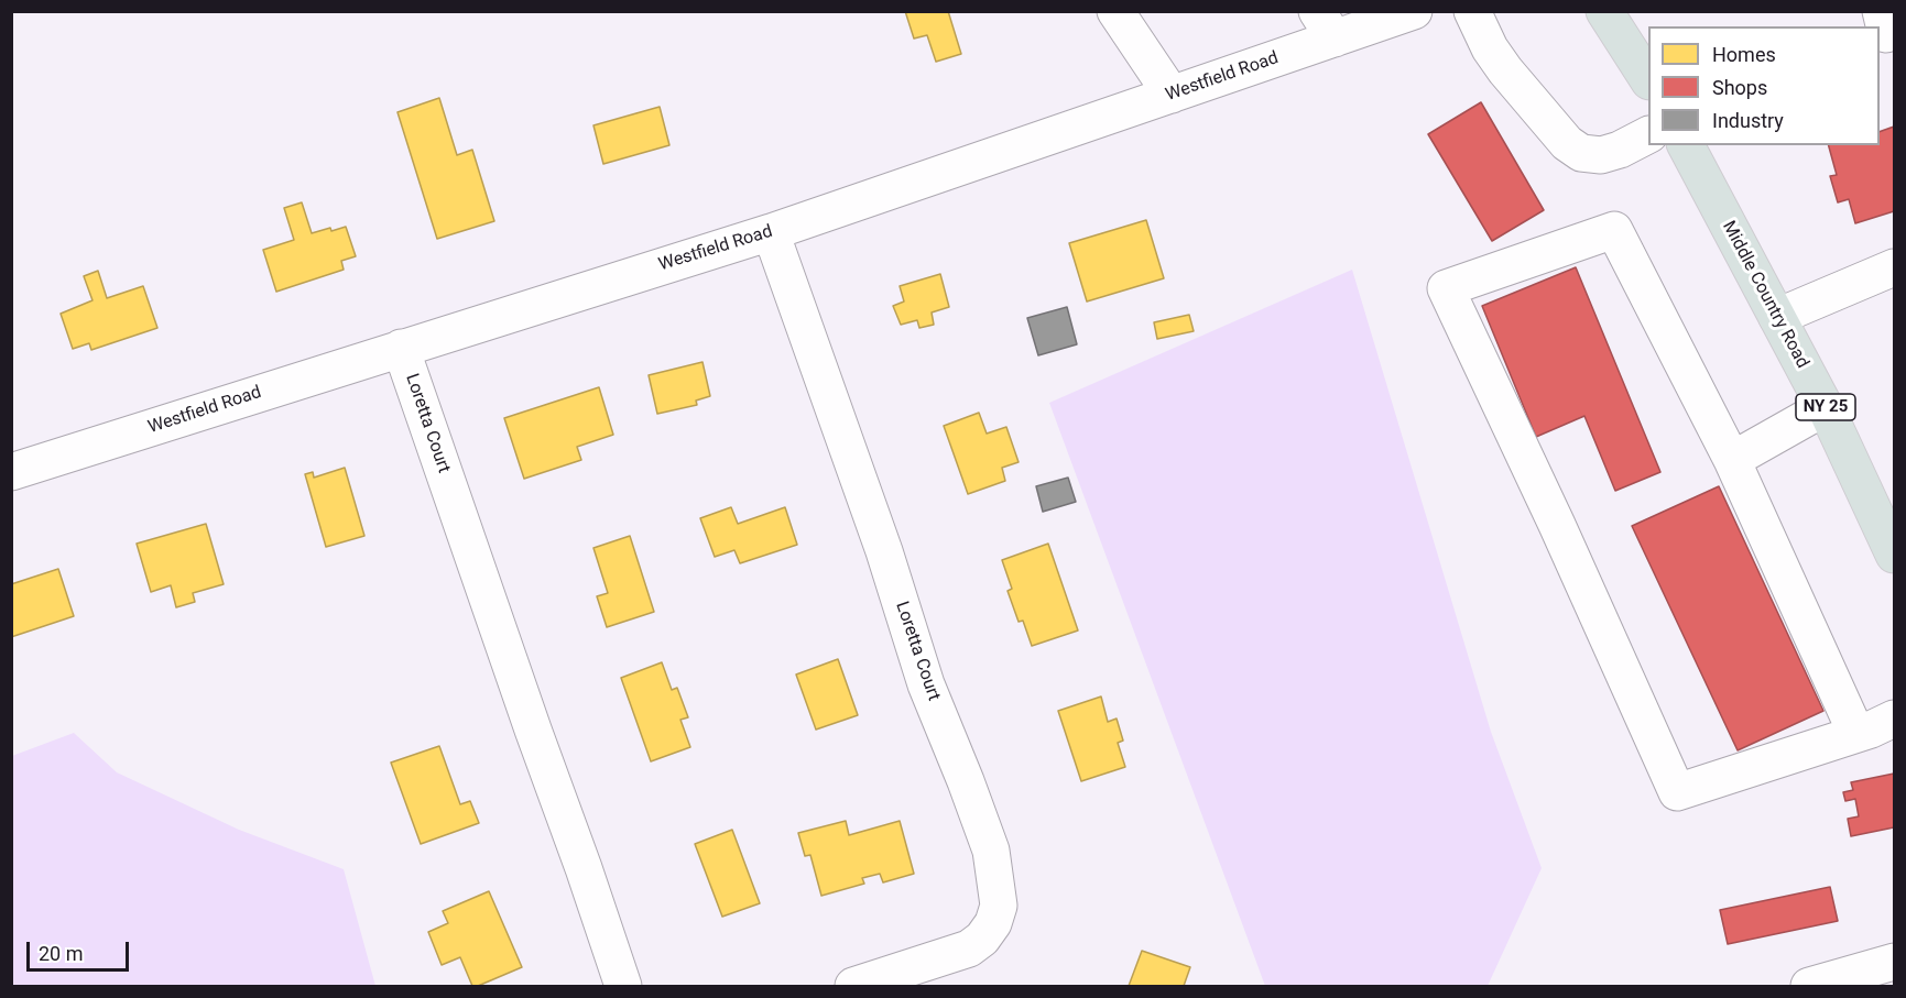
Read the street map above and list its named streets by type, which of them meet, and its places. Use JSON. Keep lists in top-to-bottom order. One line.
{"streets":{"main road":["Middle Country Road","NY 25"],"street":["Westfield Road","Loretta Court"]},"crossings":[["Westfield Road","Loretta Court"]],"legend":["Homes","Shops","Industry"],"scale_bar":"20 m"}
